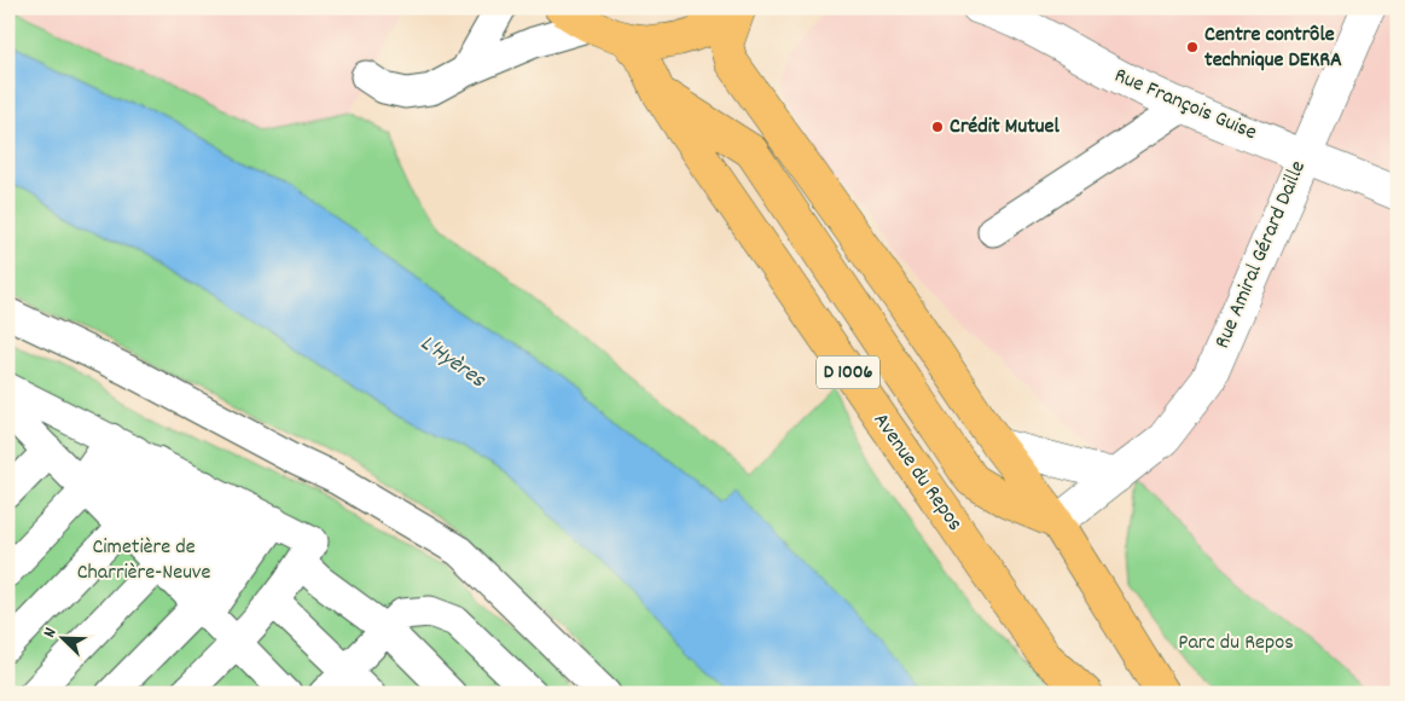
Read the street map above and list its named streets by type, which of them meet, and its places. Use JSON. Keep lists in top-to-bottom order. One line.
{"streets":{"main road":["D 1006","Avenue du Repos"],"street":["Rue François Guise","Rue Amiral Gérard Daille"]},"crossings":[["Rue François Guise","Rue Amiral Gérard Daille"],["Rue Amiral Gérard Daille","Avenue du Repos"]],"water":["L'Hyères"],"parks":["Cimetière de Charrière-Neuve","Parc du Repos"],"places":["Centre contrôle technique DEKRA","Crédit Mutuel"],"north":"top left"}
